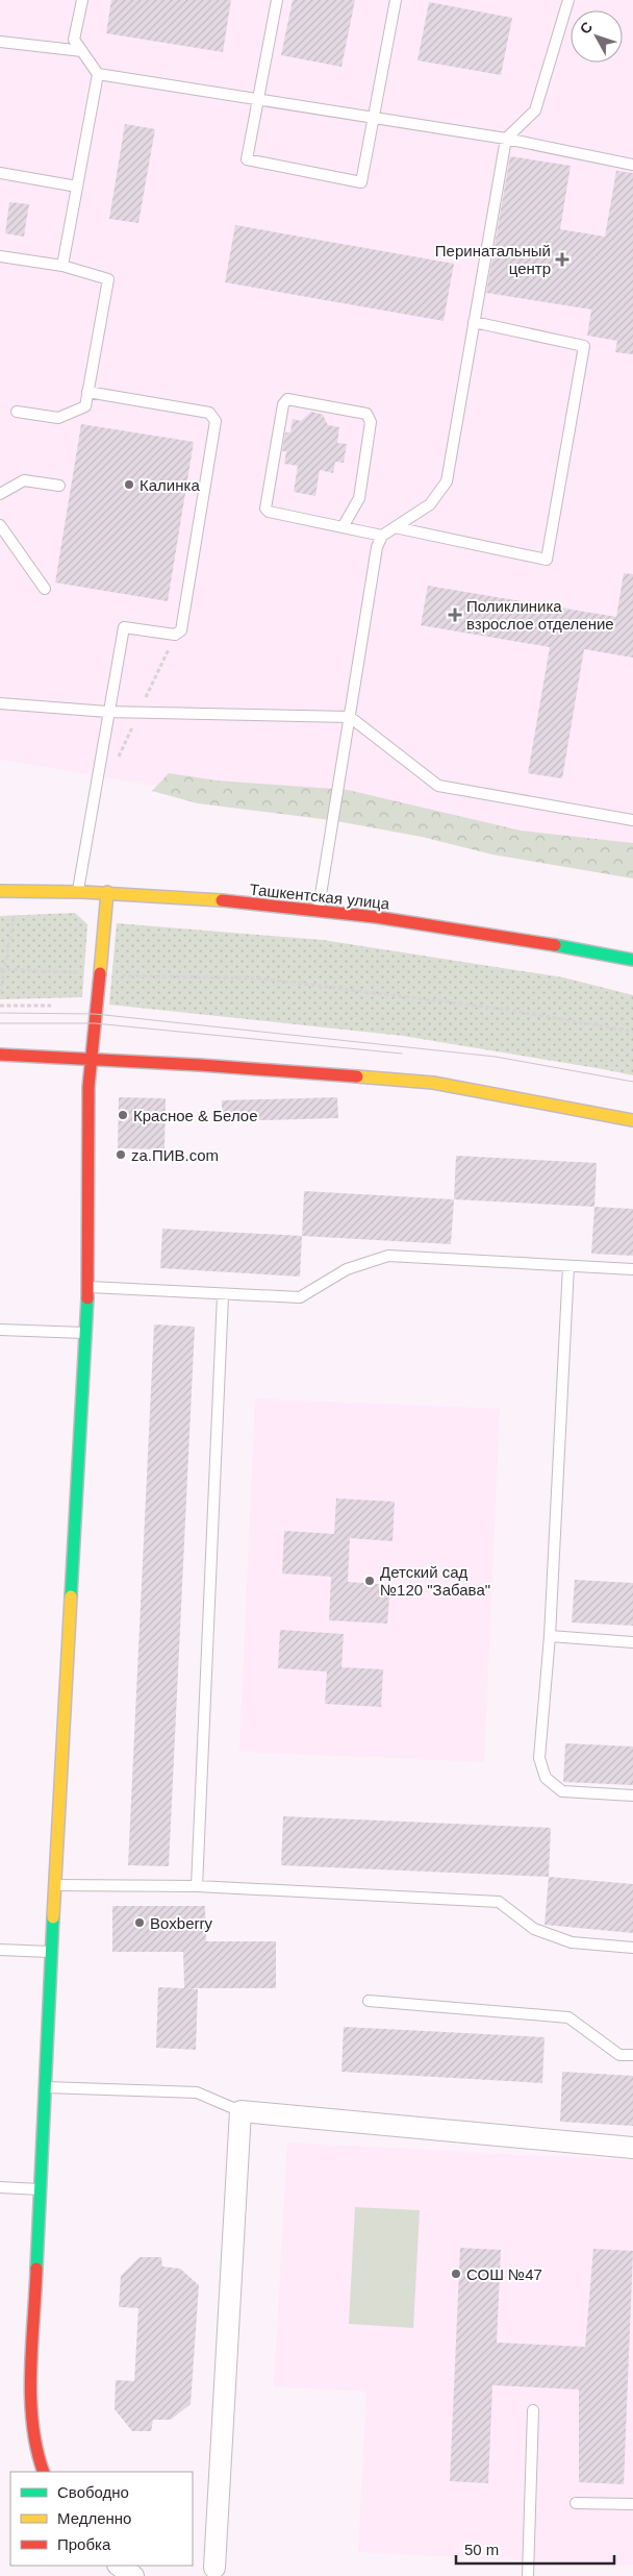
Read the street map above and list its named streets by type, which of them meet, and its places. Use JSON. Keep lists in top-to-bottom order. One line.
{"streets":{"street":["Ташкентская улица"]},"places":{"health":["Перинатальный центр","Поликлиника взрослое отделение"],"other":["Калинка","Красное & Белое","za.ПИВ.com","Детский сад №120 \"Забава\"","Boxberry","СОШ №47"]},"legend":["Свободно","Медленно","Пробка"],"scale_bar":"50 m","north":"top left"}
